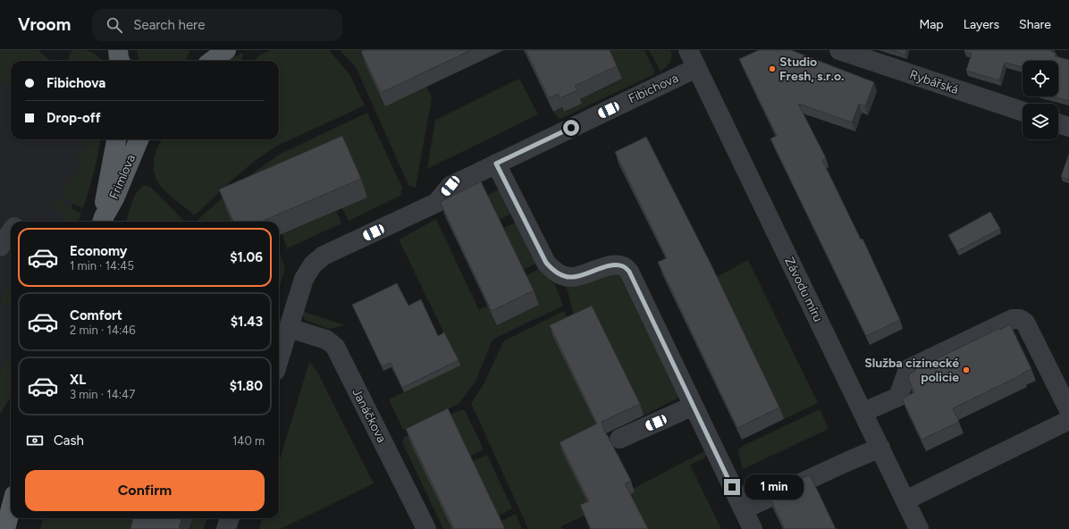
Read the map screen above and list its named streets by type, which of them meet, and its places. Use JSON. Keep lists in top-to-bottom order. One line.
{"streets":{"main road":["Frimlova"],"street":["Rybářská","Fibichova","Závodu míru","Janáčkova"]},"crossings":[["Fibichova","Závodu míru"],["Fibichova","Janáčkova"]],"places":["Studio Fresh, s.r.o.","Služba cizinecké policie"],"page":{"header":"Vroom","search":"Search here","nav":["Map","Layers","Share"],"banner":["Fibichova","Drop-off"],"list":[{"name":"Economy","note":"1 min · 14:45","value":"$1.06"},{"name":"Comfort","note":"2 min · 14:46","value":"$1.43"},{"name":"XL","note":"3 min · 14:47","value":"$1.80"}],"pay":["Cash","140 m"],"buttons":"Confirm","bubble":"1 min"}}
